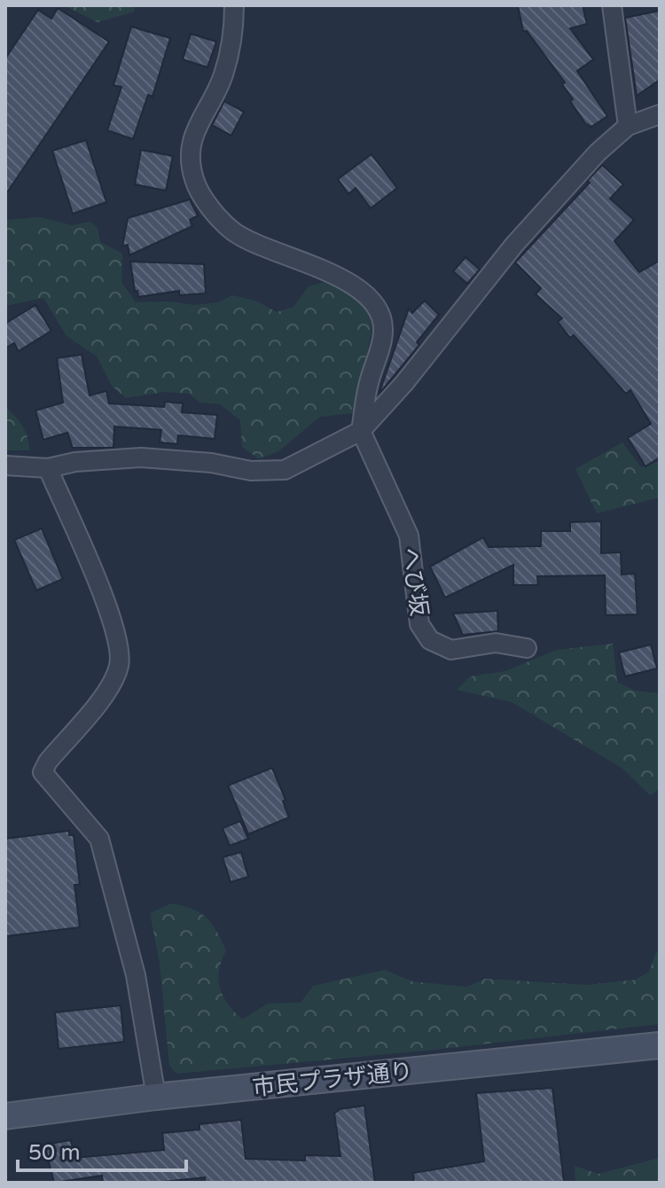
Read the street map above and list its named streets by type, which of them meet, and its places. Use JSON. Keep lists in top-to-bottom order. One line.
{"streets":{"street":["へび坂","市民プラザ通り"]},"scale_bar":"50 m"}
